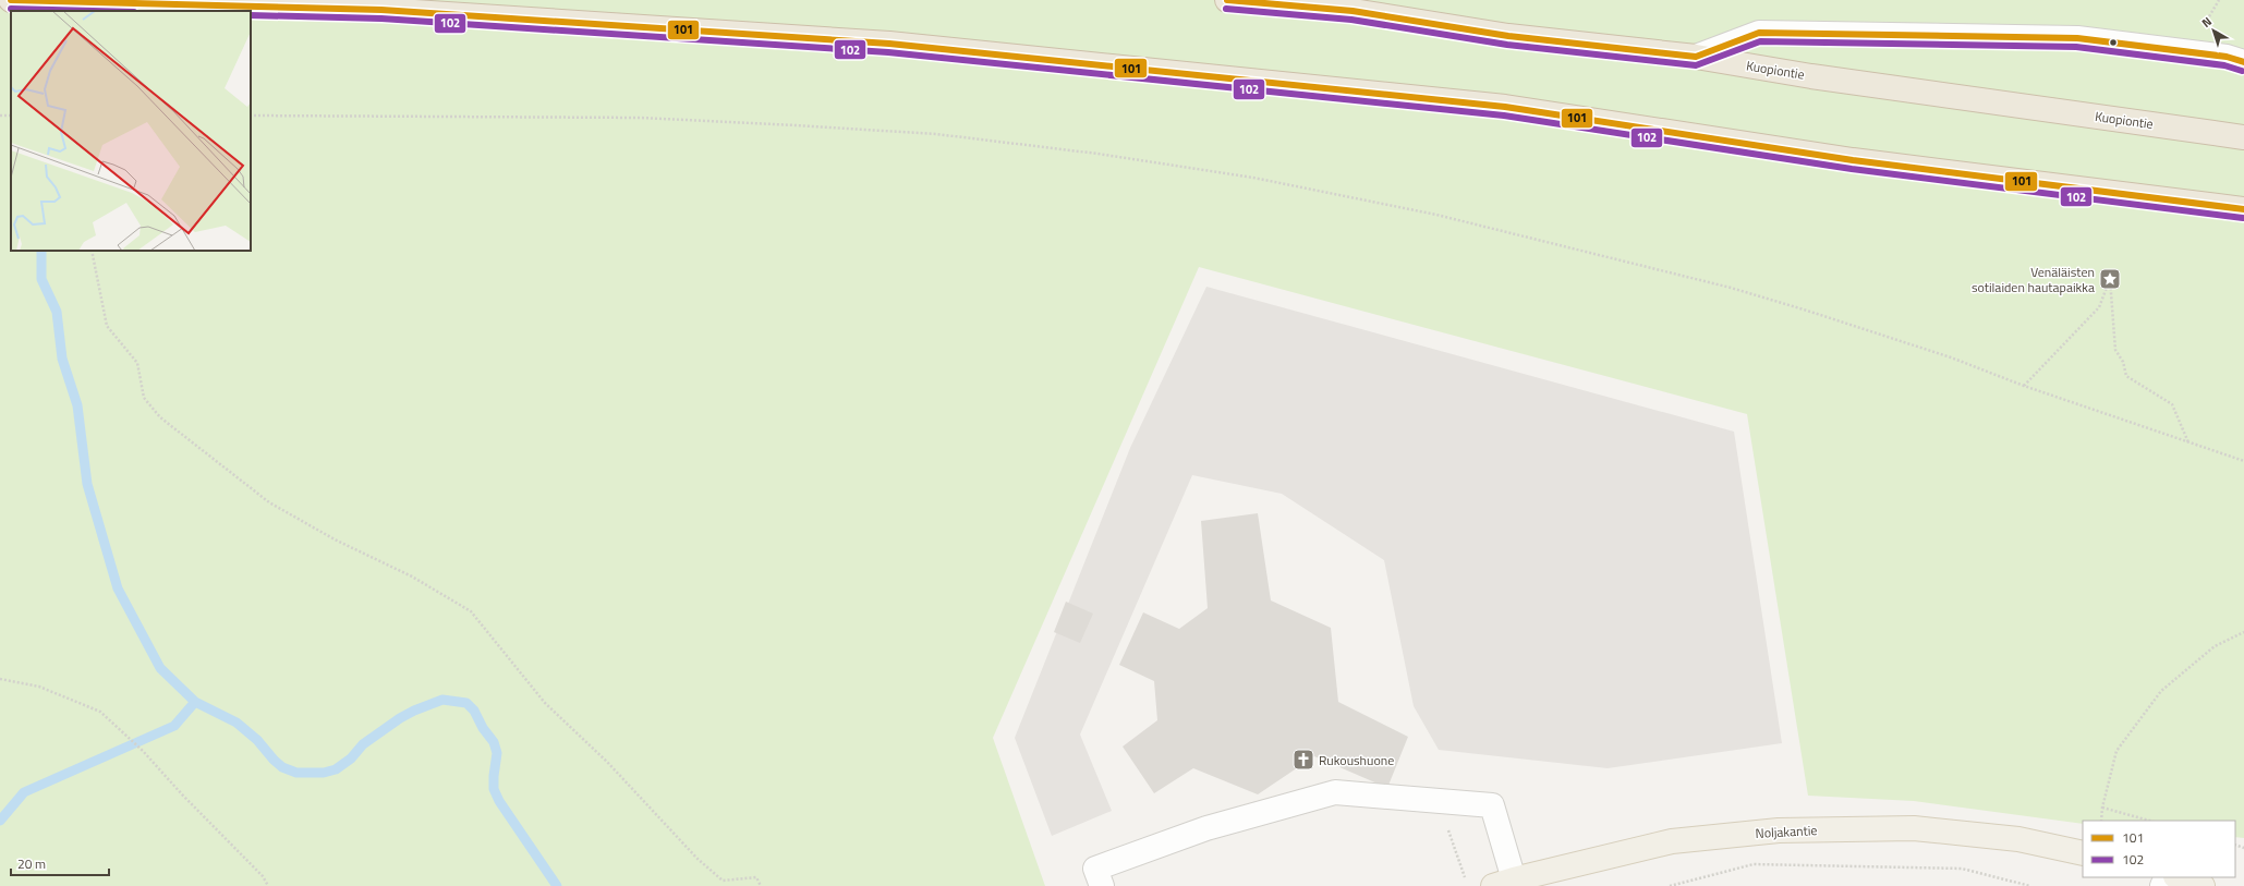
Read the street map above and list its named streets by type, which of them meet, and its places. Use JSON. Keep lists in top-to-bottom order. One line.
{"streets":{"highway":["Kuopiontie"],"main road":["Noljakantie"]},"places":{"place":["Venäläisten sotilaiden hautapaikka"],"church":["Rukoushuone"]},"lines":["transit line 101","transit line 102"],"legend":["101","102"],"scale_bar":"20 m","north":"top left"}
